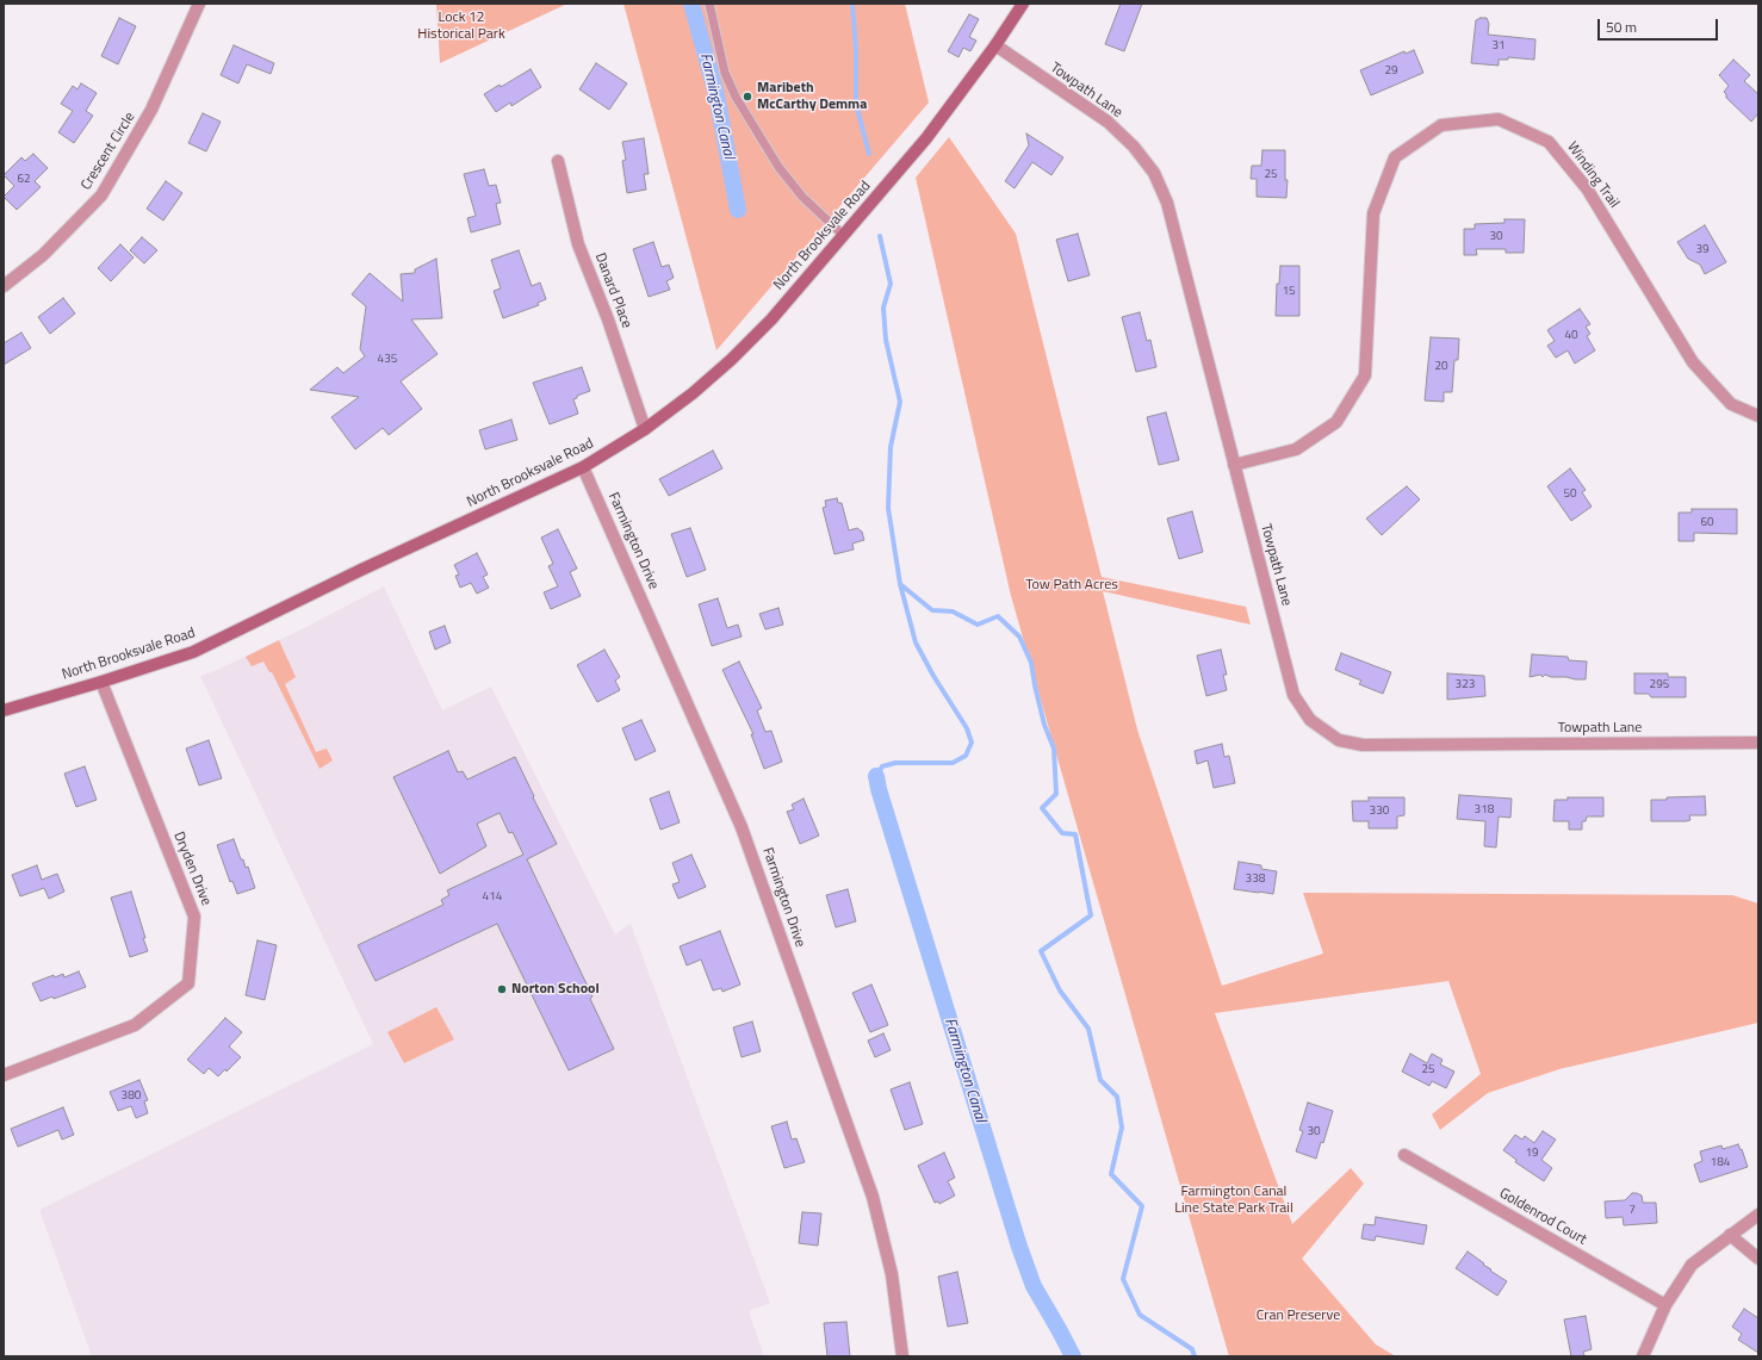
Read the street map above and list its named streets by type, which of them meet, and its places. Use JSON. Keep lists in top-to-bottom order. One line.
{"streets":{"main road":["North Brooksvale Road"],"street":["Towpath Lane","Crescent Circle","Winding Trail","Danard Place","Farmington Drive","Dryden Drive","Goldenrod Court"]},"crossings":[["Towpath Lane","Winding Trail"],["Towpath Lane","North Brooksvale Road"],["North Brooksvale Road","Danard Place"],["North Brooksvale Road","Farmington Drive"],["North Brooksvale Road","Dryden Drive"]],"water":["Farmington Canal"],"parks":["Lock 12 Historical Park","Tow Path Acres","Farmington Canal Line State Park Trail","Cran Preserve"],"places":["Maribeth McCarthy Demma","Norton School"],"house_numbers":["31","29","25","62","30","39","15","40","435","20","50","60","323","295","318","330","338","414","25","380","30","19","184","7"],"scale_bar":"50 m"}
